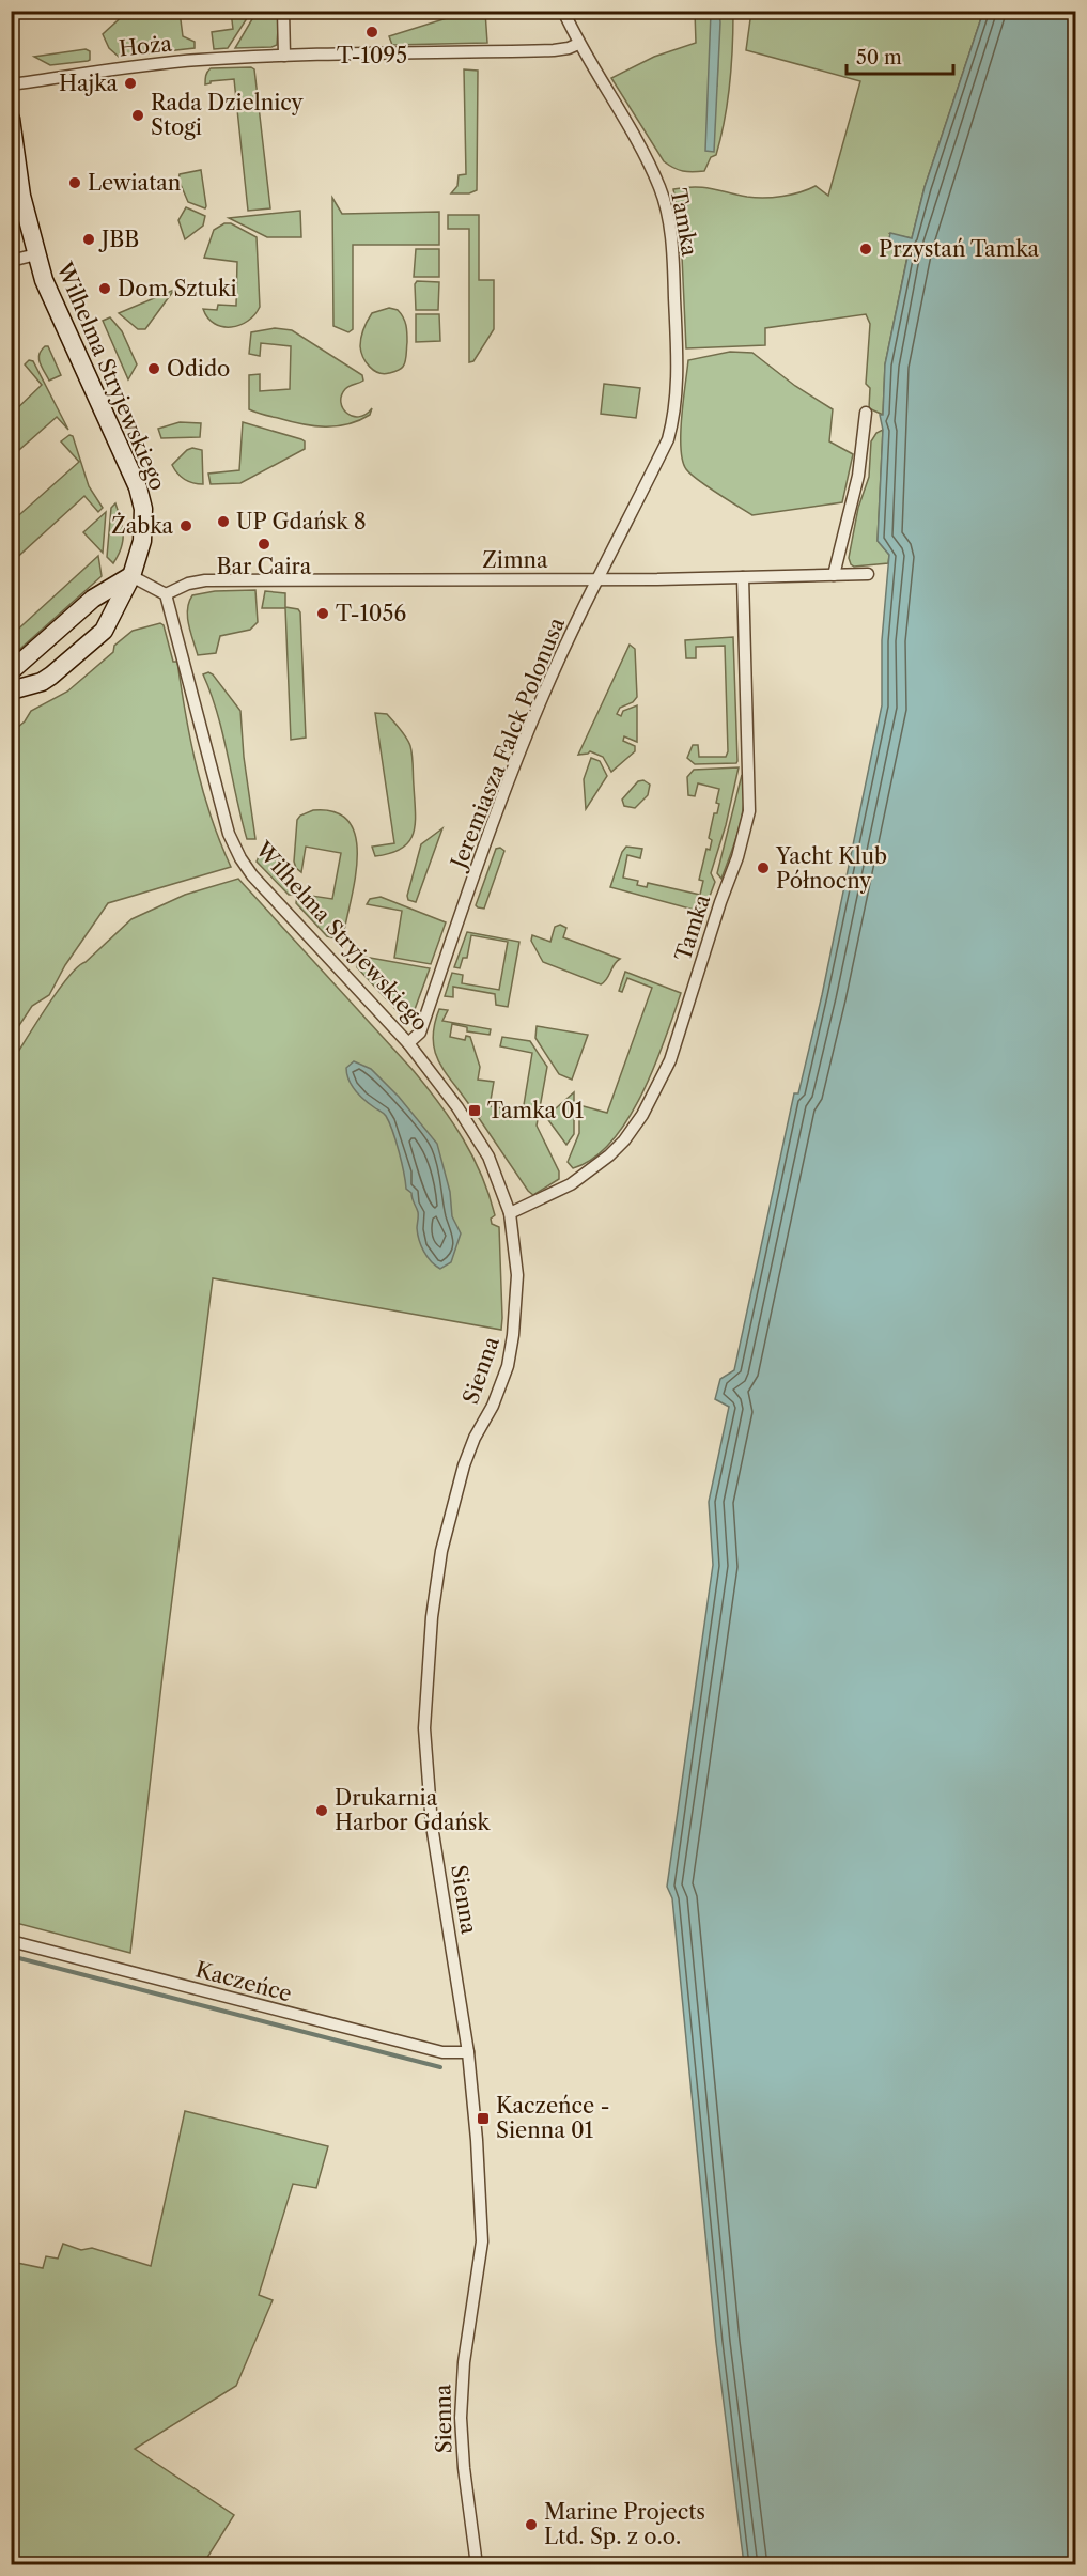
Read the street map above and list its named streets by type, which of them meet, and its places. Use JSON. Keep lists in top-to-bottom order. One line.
{"streets":{"street":["Hoża","Tamka","Wilhelma Stryjewskiego","Zimna","Jeremiasza Falck Polonusa","Sienna","Kaczeńce"]},"crossings":[["Hoża","Tamka"],["Tamka","Wilhelma Stryjewskiego"],["Tamka","Zimna"],["Tamka","Jeremiasza Falck Polonusa"],["Tamka","Sienna"],["Wilhelma Stryjewskiego","Zimna"],["Wilhelma Stryjewskiego","Jeremiasza Falck Polonusa"],["Wilhelma Stryjewskiego","Sienna"],["Zimna","Jeremiasza Falck Polonusa"],["Sienna","Kaczeńce"]],"places":{"other":["T-1095","Hajka","Rada Dzielnicy Stogi","Lewiatan","JBB","Przystań Tamka","Dom Sztuki","Odido","UP Gdańsk 8","Żabka","Bar Caira","T-1056","Yacht Klub Północny","Drukarnia Harbor Gdańsk","Marine Projects Ltd. Sp. z o.o."],"transit":["Tamka 01","Kaczeńce - Sienna 01"]},"scale_bar":"50 m"}
